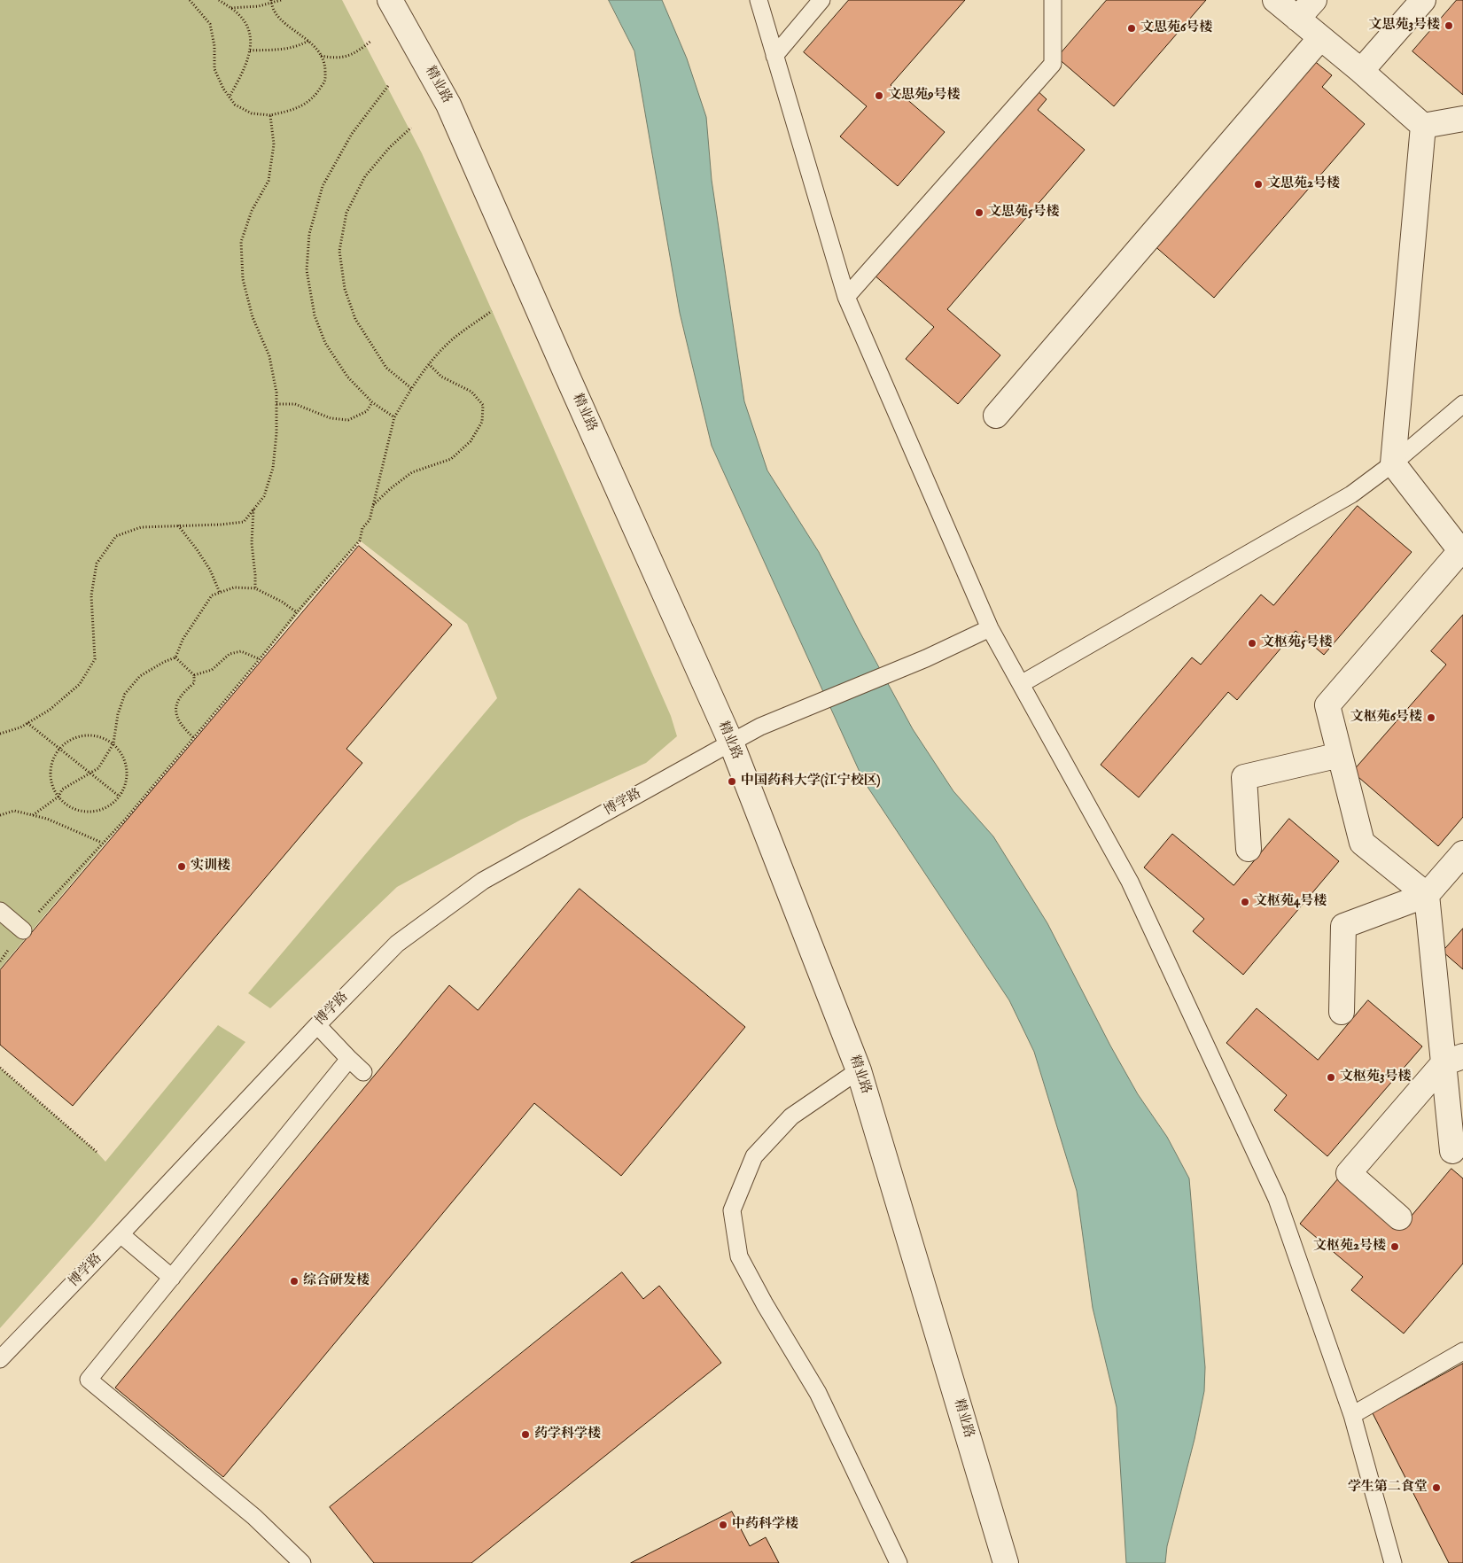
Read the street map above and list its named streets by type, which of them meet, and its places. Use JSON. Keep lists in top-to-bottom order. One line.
{"streets":{"street":["精业路"],"lane":["博学路"]},"crossings":[["精业路","博学路"]],"places":["文思苑3号楼","文思苑6号楼","文思苑9号楼","文思苑2号楼","文思苑5号楼","文枢苑5号楼","文枢苑6号楼","中国药科大学(江宁校区)","实训楼","文枢苑4号楼","文枢苑3号楼","文枢苑2号楼","综合研发楼","药学科学楼","学生第二食堂","中药科学楼"]}
